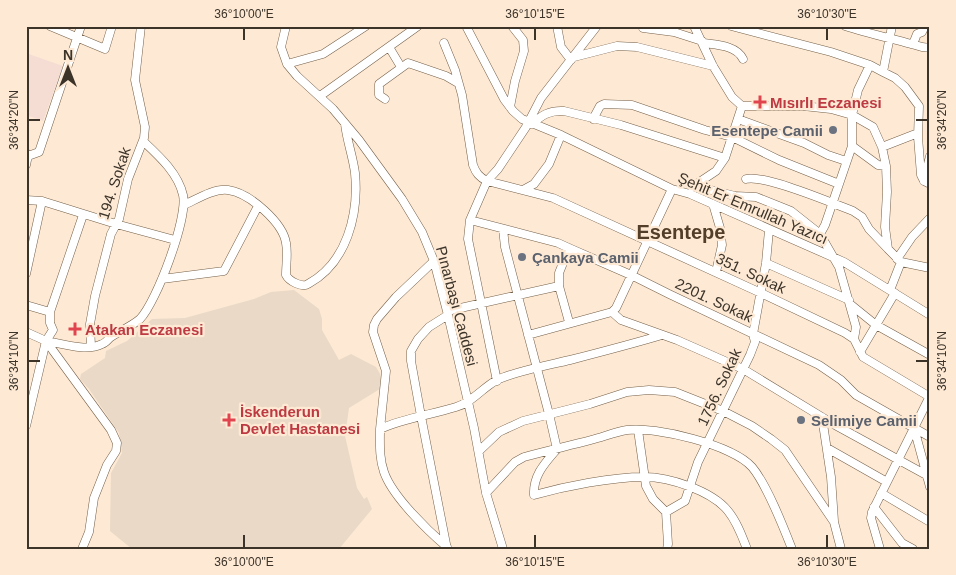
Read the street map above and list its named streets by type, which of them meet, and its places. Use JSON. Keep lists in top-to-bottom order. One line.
{"streets":{"street":["194. Sokak","Şehit Er Emrullah Yazıcı","351. Sokak","2201. Sokak","Pınarbaşı Caddesi","1756. Sokak"]},"crossings":[["Şehit Er Emrullah Yazıcı","1756. Sokak"],["351. Sokak","1756. Sokak"],["2201. Sokak","1756. Sokak"]],"districts":["Esentepe"],"places":{"health":["Mısırlı Eczanesi","Atakan Eczanesi","İskenderun Devlet Hastanesi"],"other":["Esentepe Camii","Çankaya Camii","Selimiye Camii"]},"north":"top","coordinates":["36°10'00\"E","36°10'15\"E","36°10'30\"E","36°34'20\"N","36°34'10\"N"]}
